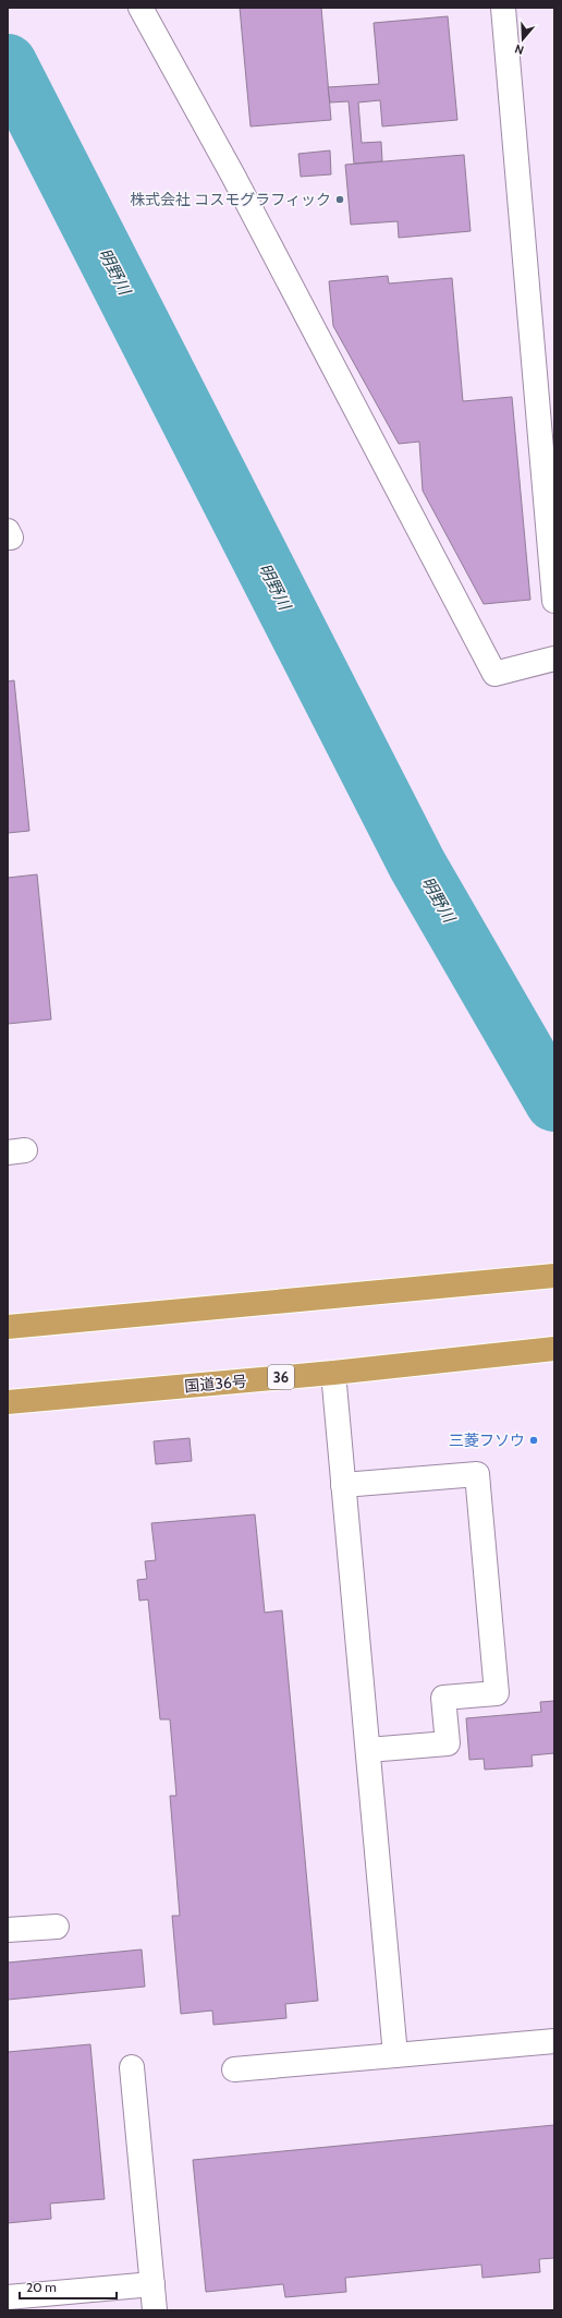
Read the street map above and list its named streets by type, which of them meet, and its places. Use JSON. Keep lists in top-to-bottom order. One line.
{"streets":{"highway":["36","国道36号"]},"water":["明野川"],"places":["株式会社 コスモグラフィック","三菱フソウ"],"scale_bar":"20 m","north":"bottom"}
